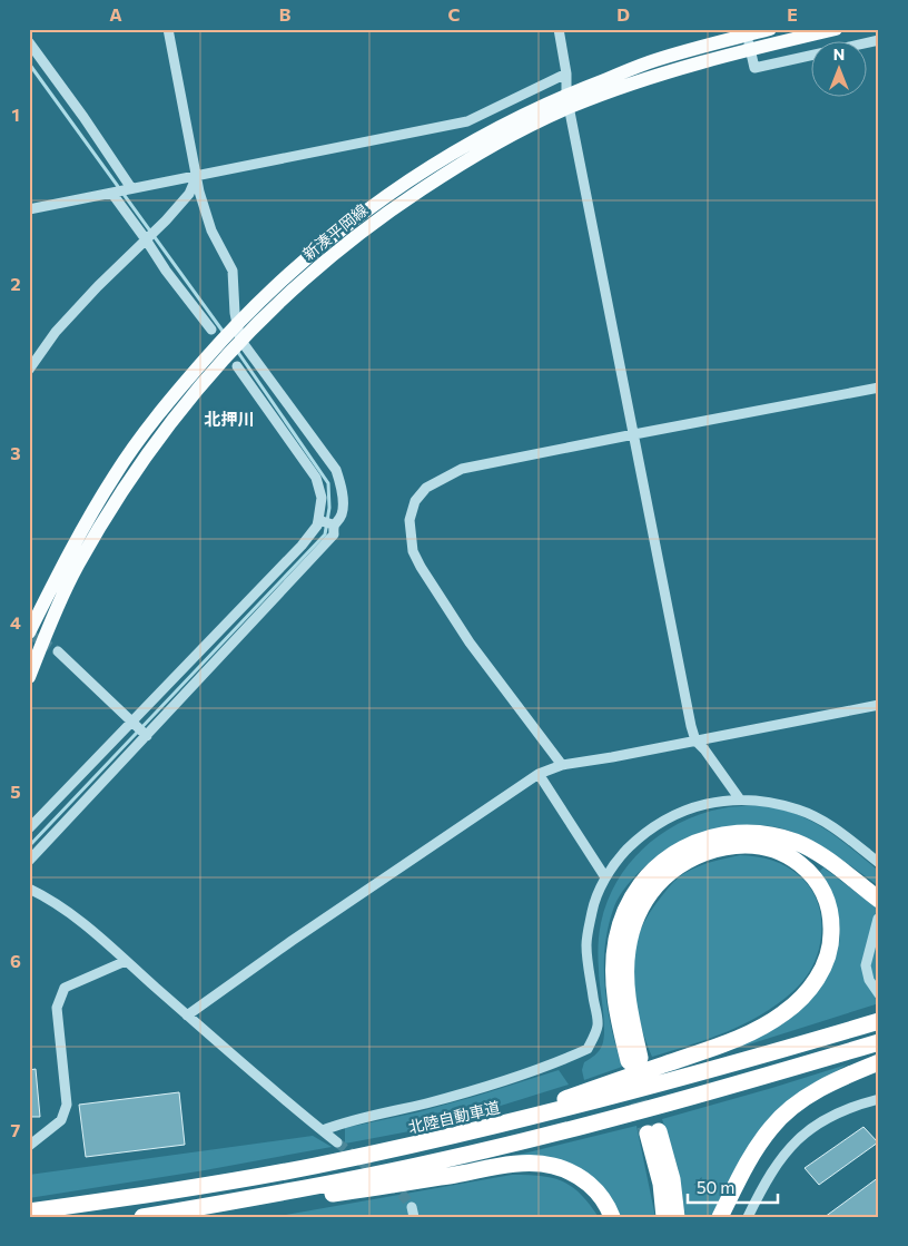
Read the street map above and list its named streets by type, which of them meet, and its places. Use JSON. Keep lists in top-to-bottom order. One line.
{"streets":{"highway":["北陸自動車道"],"main road":["新湊平岡線"]},"districts":["北押川"],"scale_bar":"50 m","north":"top","grid":{"columns":["A","B","C","D","E"],"rows":["1","2","3","4","5","6","7"]}}
